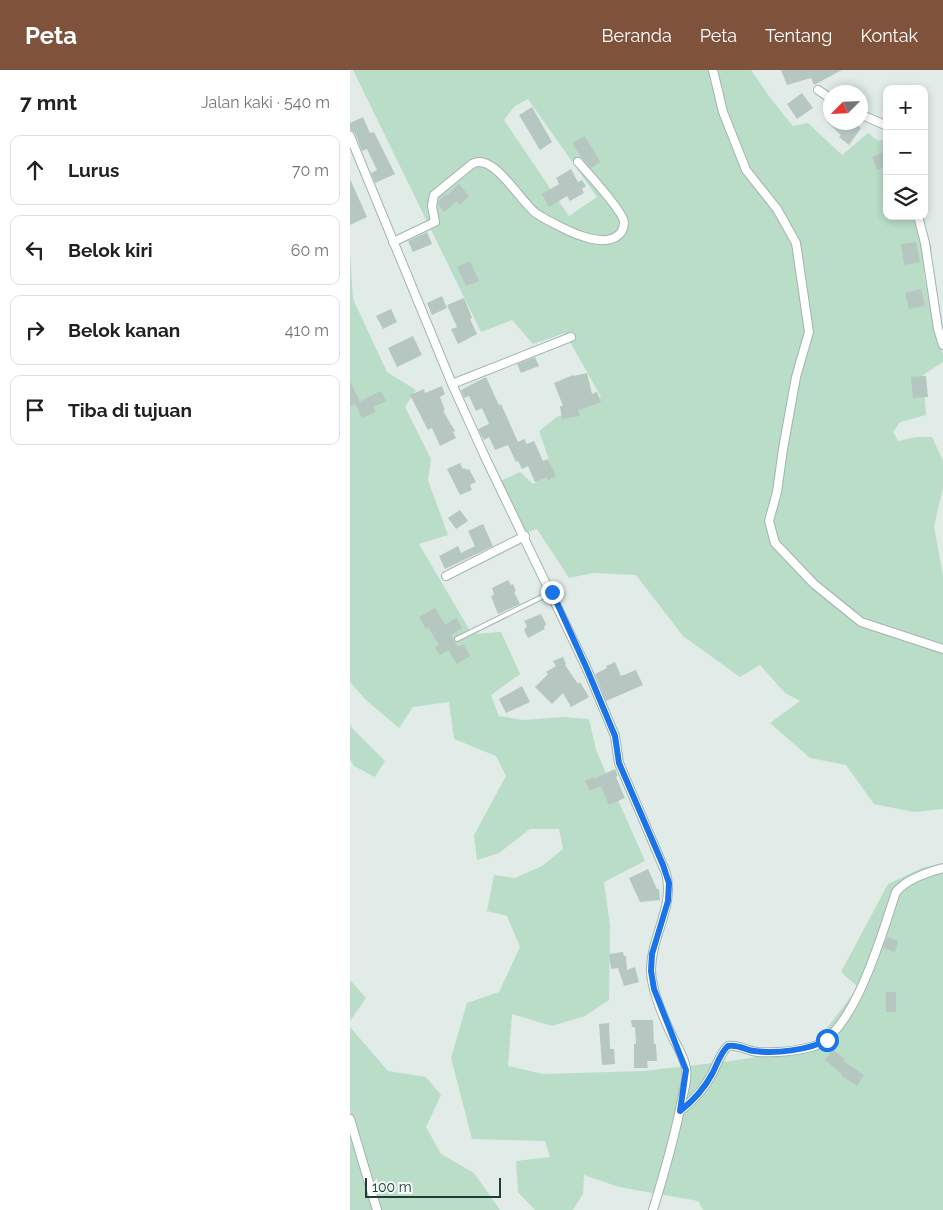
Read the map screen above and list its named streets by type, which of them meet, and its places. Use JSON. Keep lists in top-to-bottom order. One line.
{"scale_bar":"100 m","north":"bottom left","page":{"header":"Peta","nav":["Beranda","Peta","Tentang","Kontak"],"heading":["7 mnt","Jalan kaki · 540 m"],"map_buttons":["+","−"],"list":[["Lurus","70 m"],["Belok kiri","60 m"],["Belok kanan","410 m"],"Tiba di tujuan"],"scale":"100 m"}}
